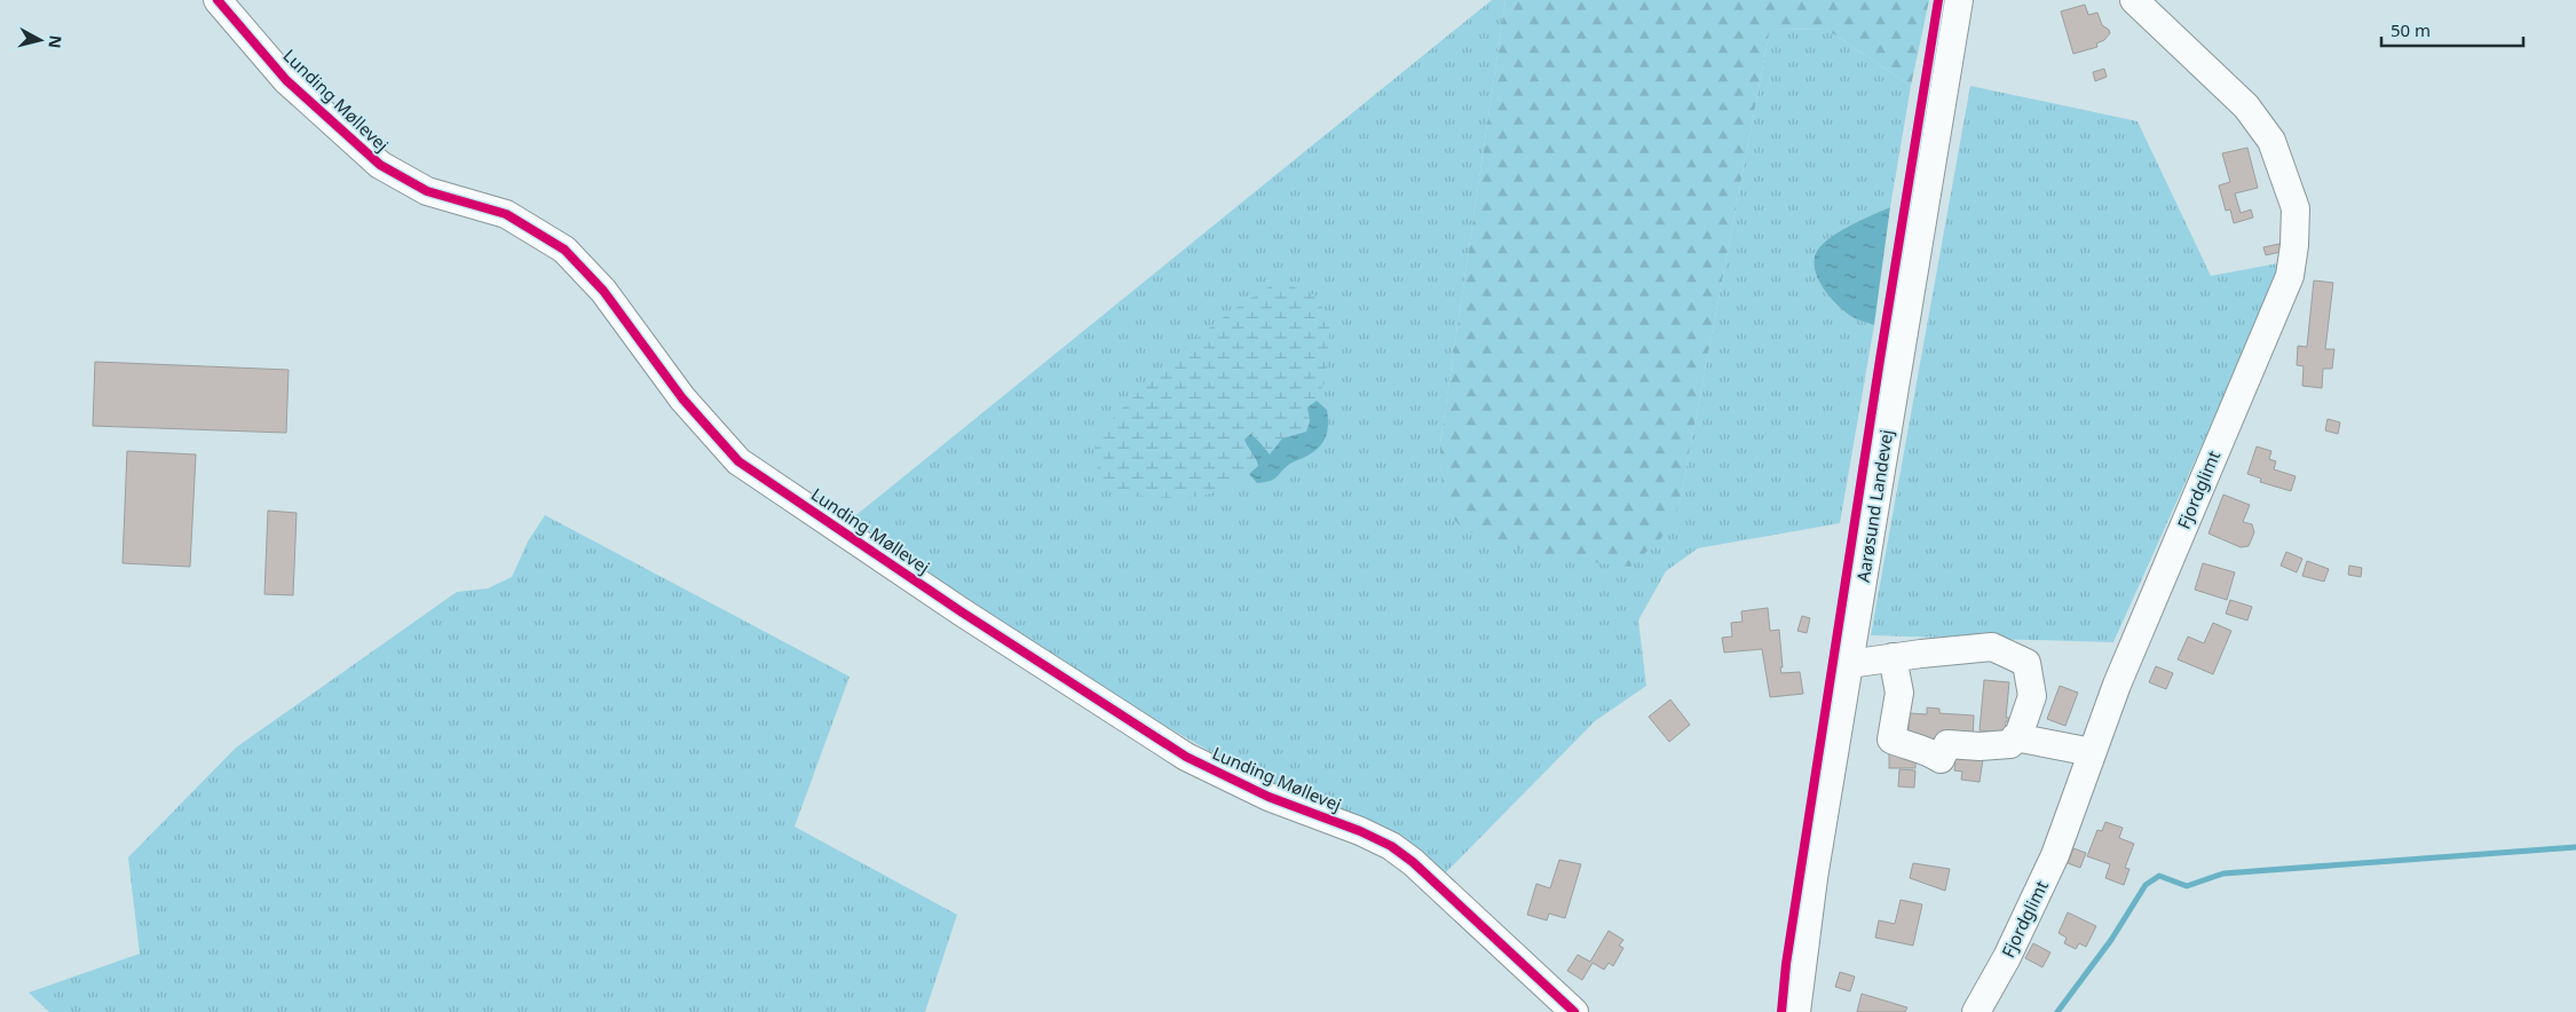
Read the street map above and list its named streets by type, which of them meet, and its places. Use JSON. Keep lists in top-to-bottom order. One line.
{"streets":{"street":["Lunding Møllevej","Fjordglimt","Aarøsund Landevej"]},"scale_bar":"50 m","north":"right"}
